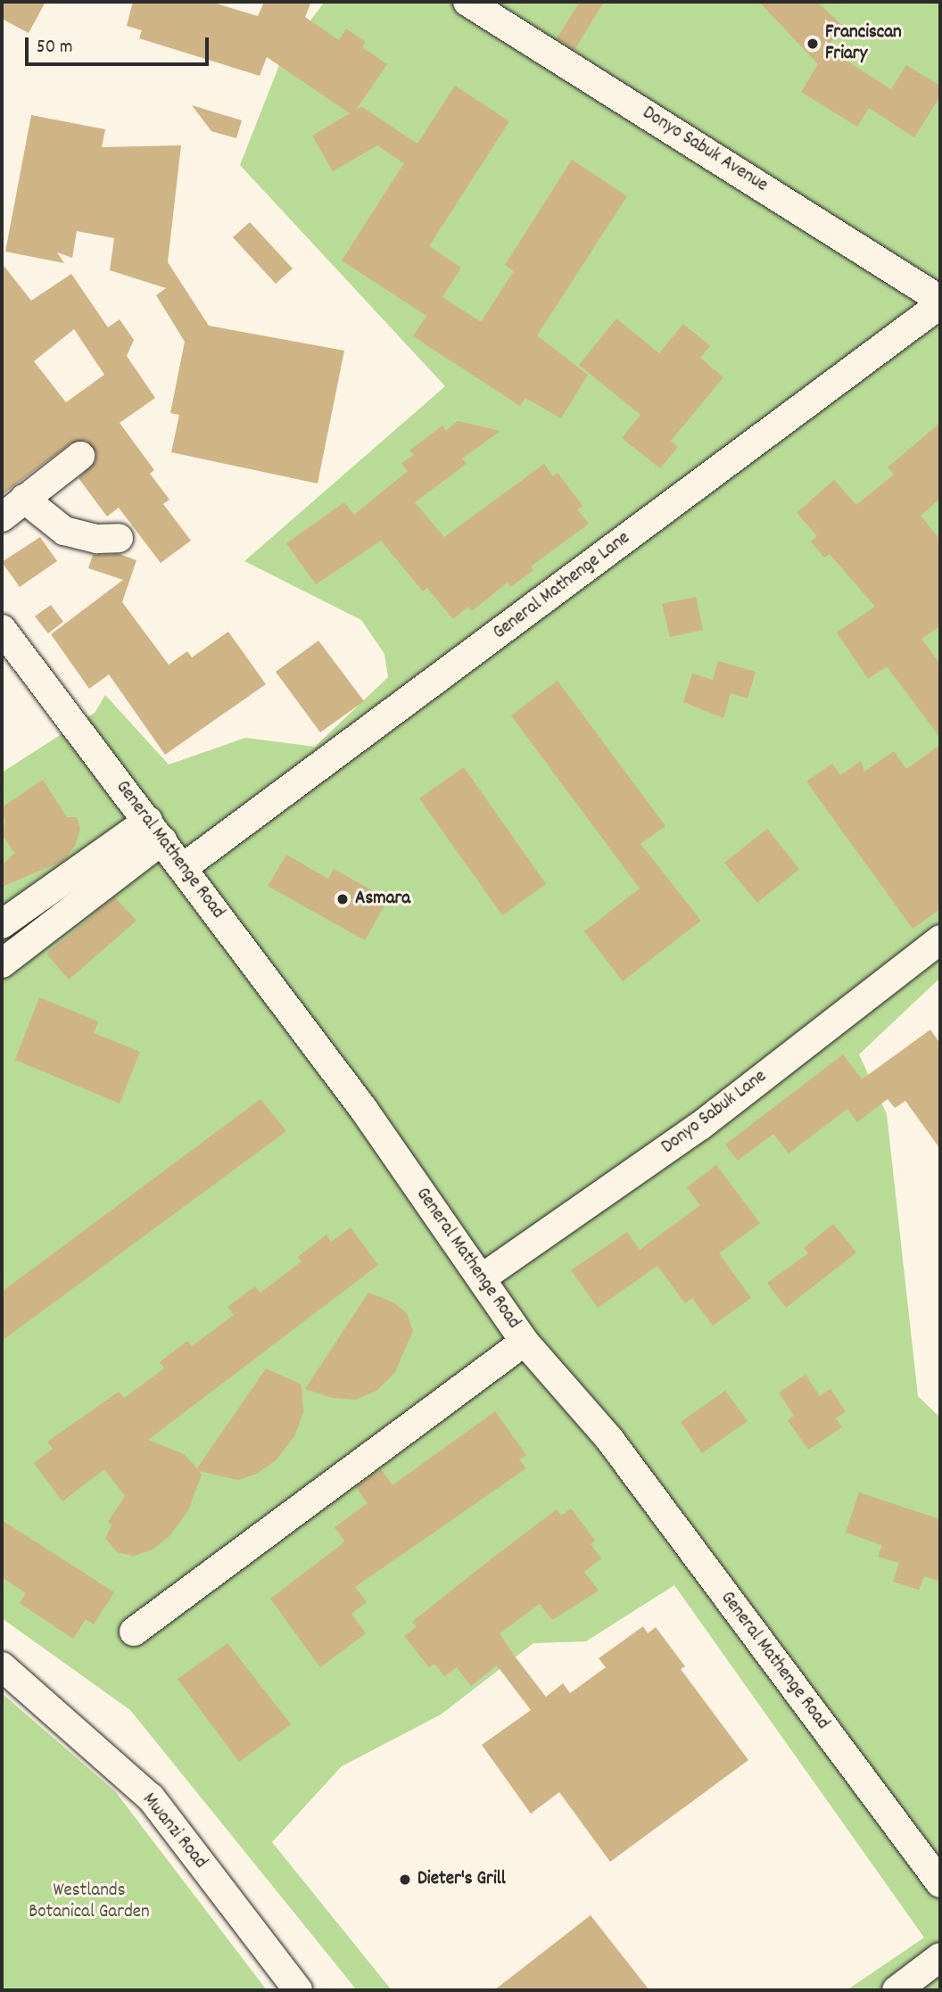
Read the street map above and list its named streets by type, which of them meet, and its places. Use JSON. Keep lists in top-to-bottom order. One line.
{"streets":{"street":["Donyo Sabuk Avenue","General Mathenge Lane","General Mathenge Road","Donyo Sabuk Lane","Mwanzi Road"]},"crossings":[["Donyo Sabuk Avenue","General Mathenge Lane"],["General Mathenge Lane","General Mathenge Road"],["General Mathenge Road","Donyo Sabuk Lane"]],"parks":["Westlands Botanical Garden"],"places":["Franciscan Friary","Asmara","Dieter's Grill"],"scale_bar":"50 m"}
